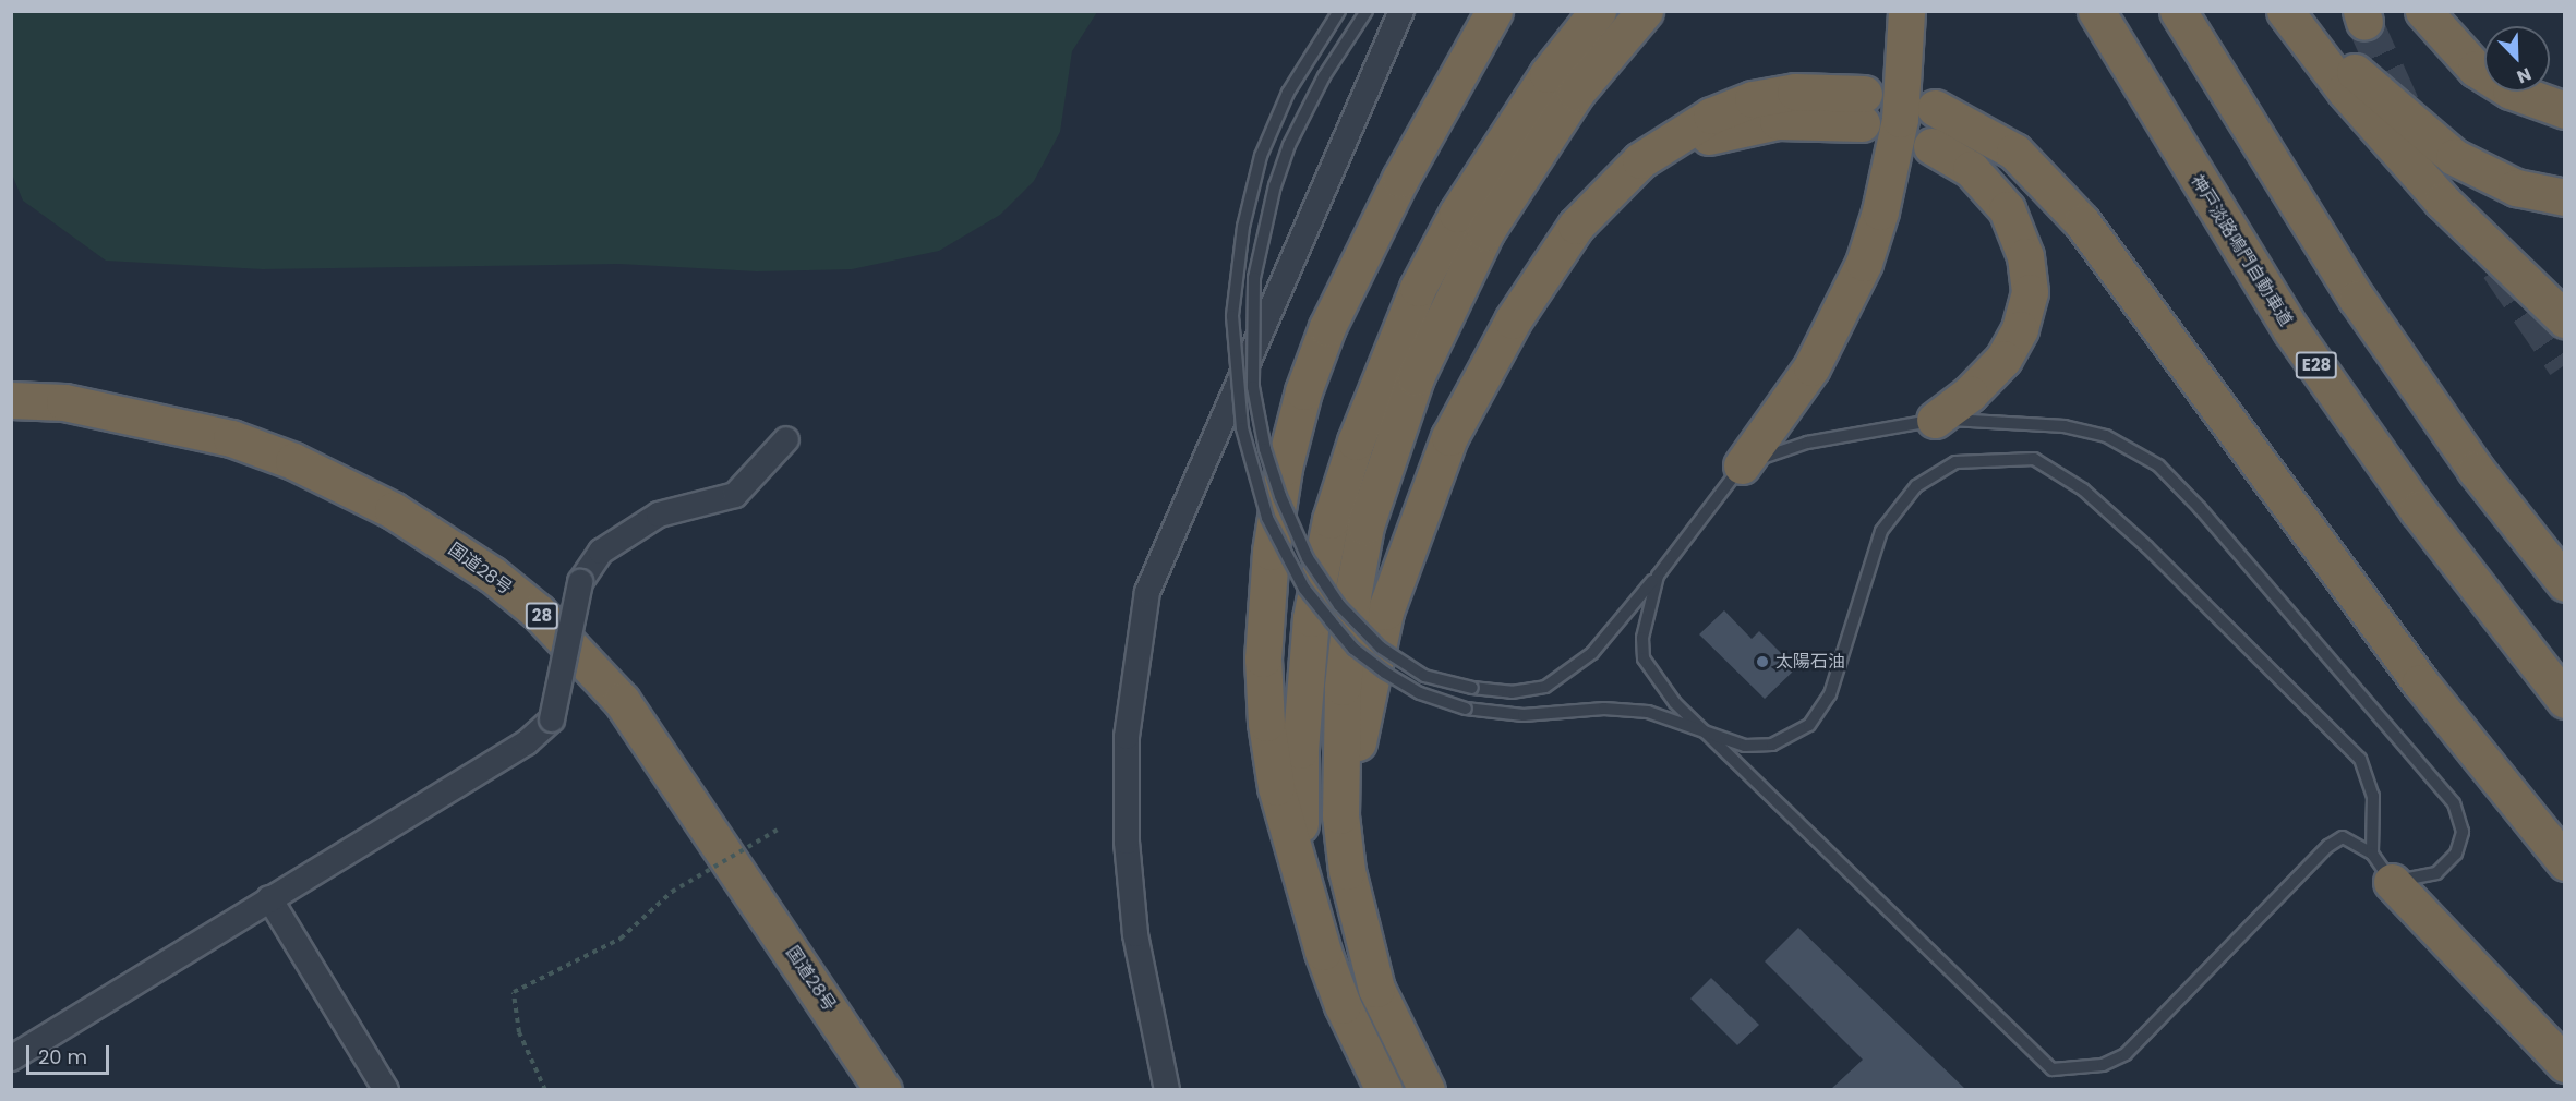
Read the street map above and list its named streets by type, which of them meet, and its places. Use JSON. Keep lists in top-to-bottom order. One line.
{"streets":{"highway":["神戸淡路鳴門自動車道","E28","国道28号","28"]},"places":["太陽石油"],"scale_bar":"20 m","north":"bottom right"}
